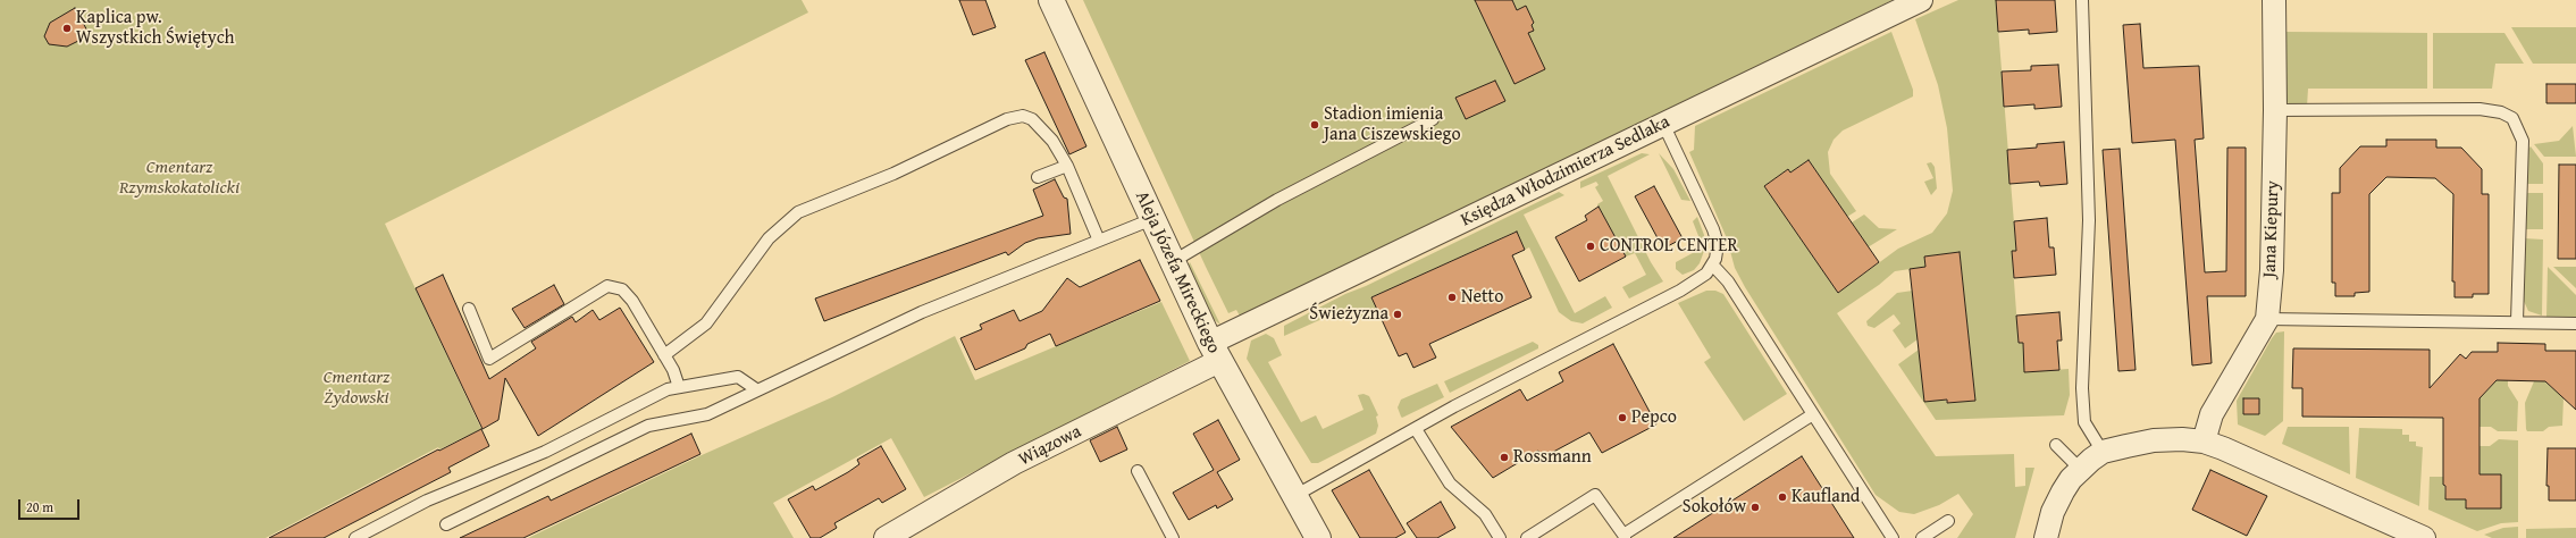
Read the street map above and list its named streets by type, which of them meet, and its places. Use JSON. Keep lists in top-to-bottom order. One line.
{"streets":{"street":["Księdza Włodzimierza Sedlaka","Jana Kiepury","Aleja Józefa Mireckiego","Wiązowa"]},"crossings":[["Księdza Włodzimierza Sedlaka","Aleja Józefa Mireckiego"],["Księdza Włodzimierza Sedlaka","Wiązowa"],["Aleja Józefa Mireckiego","Wiązowa"]],"parks":["Cmentarz Rzymskokatolicki","Cmentarz Żydowski"],"places":["Kaplica pw. Wszystkich Świętych","Stadion imienia Jana Ciszewskiego","CONTROL CENTER","Netto","Świeżyzna","Pepco","Rossmann","Kaufland","Sokołów"],"scale_bar":"20 m"}
